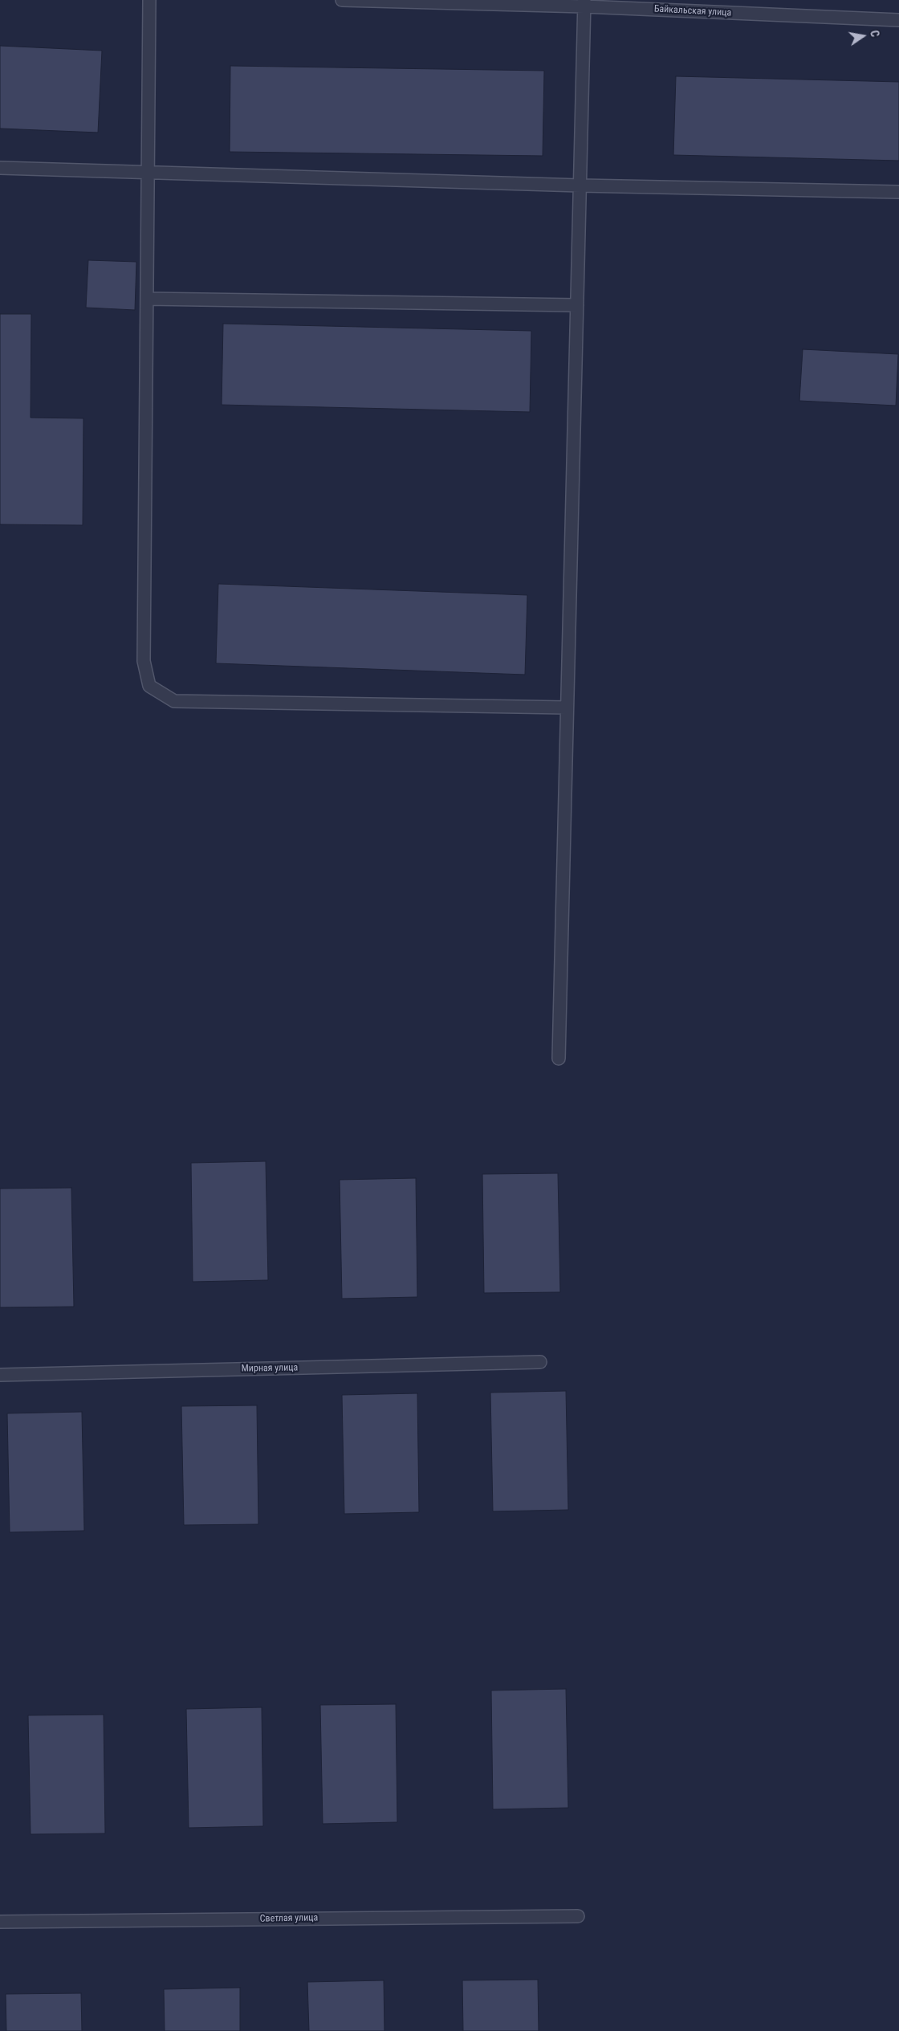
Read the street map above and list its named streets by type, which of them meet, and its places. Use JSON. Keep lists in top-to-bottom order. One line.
{"streets":{"street":["Байкальская улица","Мирная улица","Светлая улица"]},"north":"right"}
